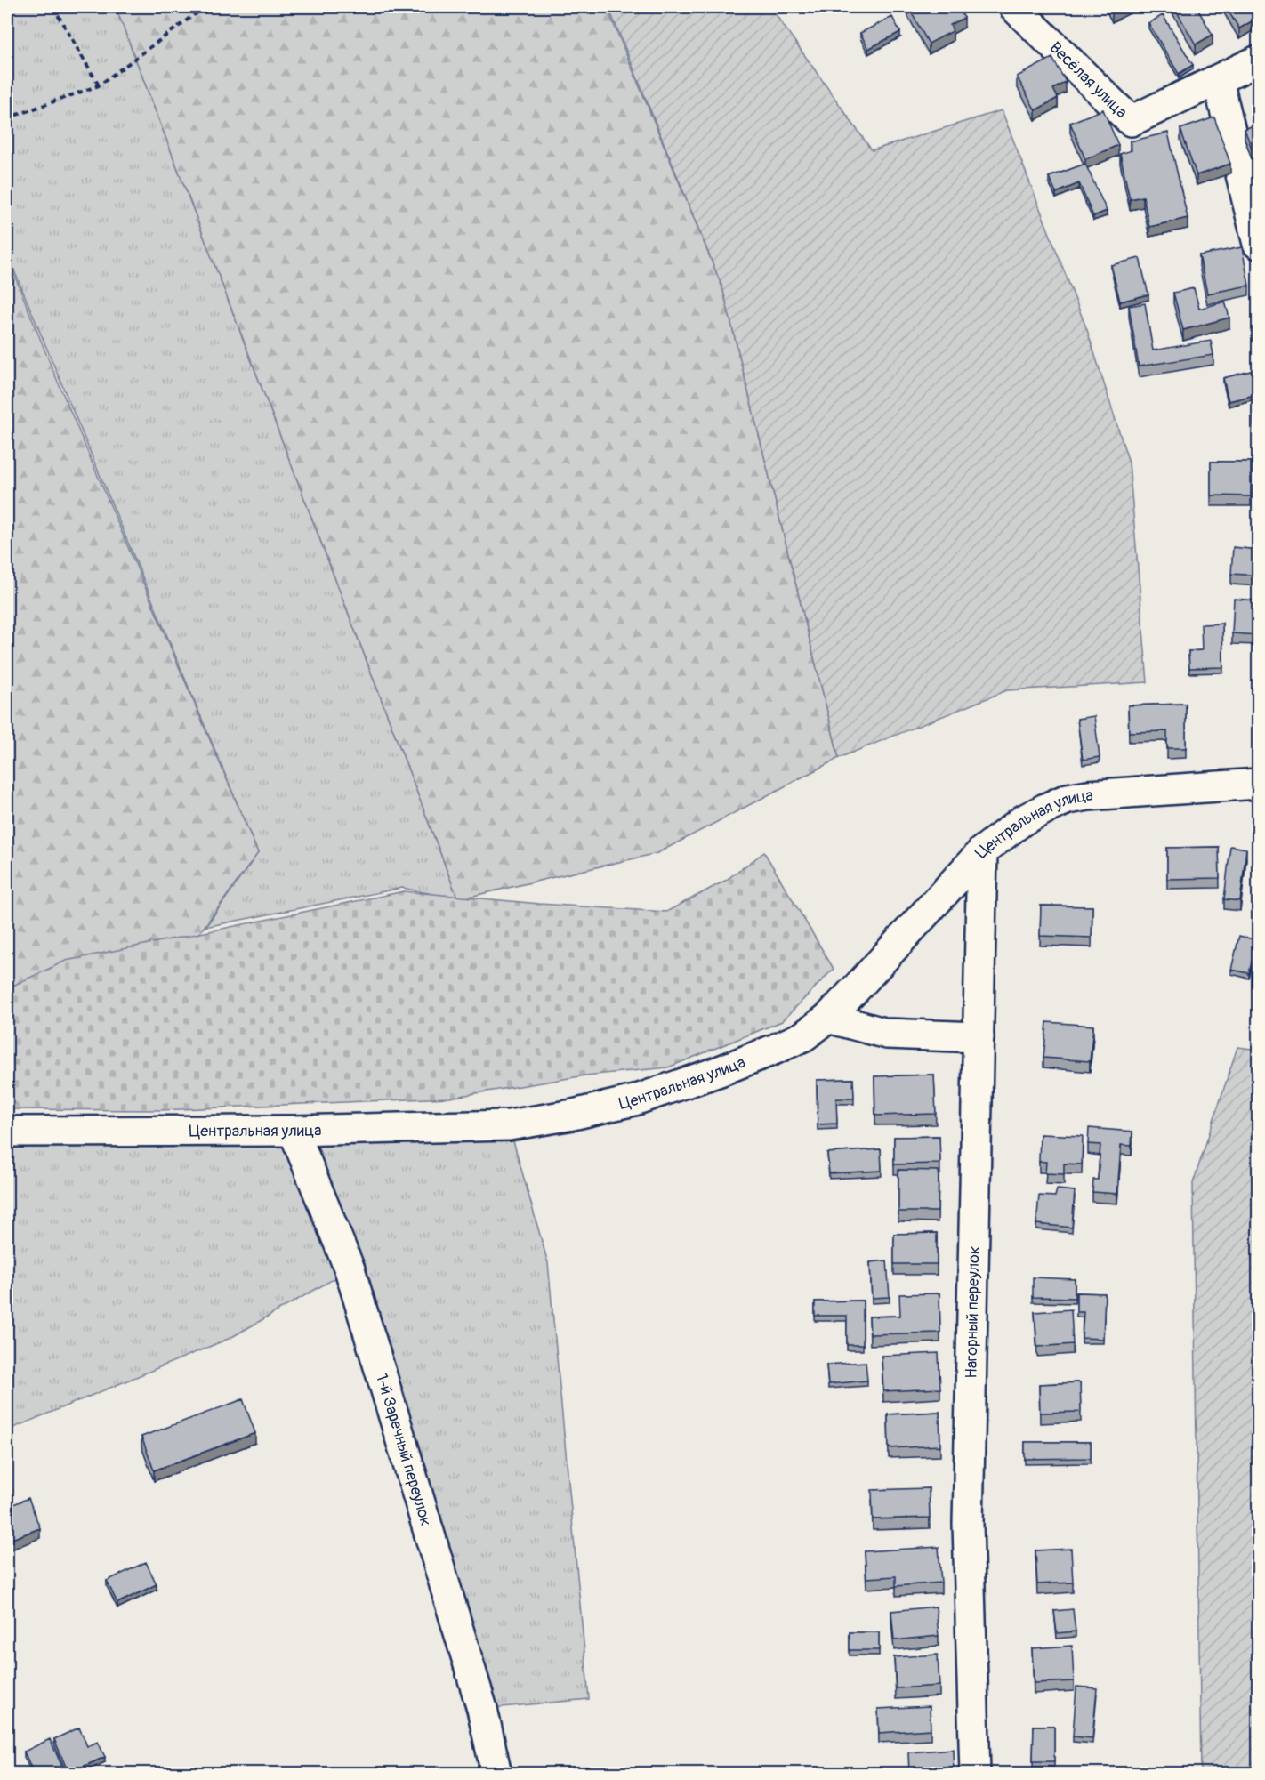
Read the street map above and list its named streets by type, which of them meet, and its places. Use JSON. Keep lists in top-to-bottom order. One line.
{"streets":{"street":["Весёлая улица","Центральная улица","Нагорный переулок","1-й Заречный переулок"]},"crossings":[["Центральная улица","Нагорный переулок"],["Центральная улица","1-й Заречный переулок"]]}
